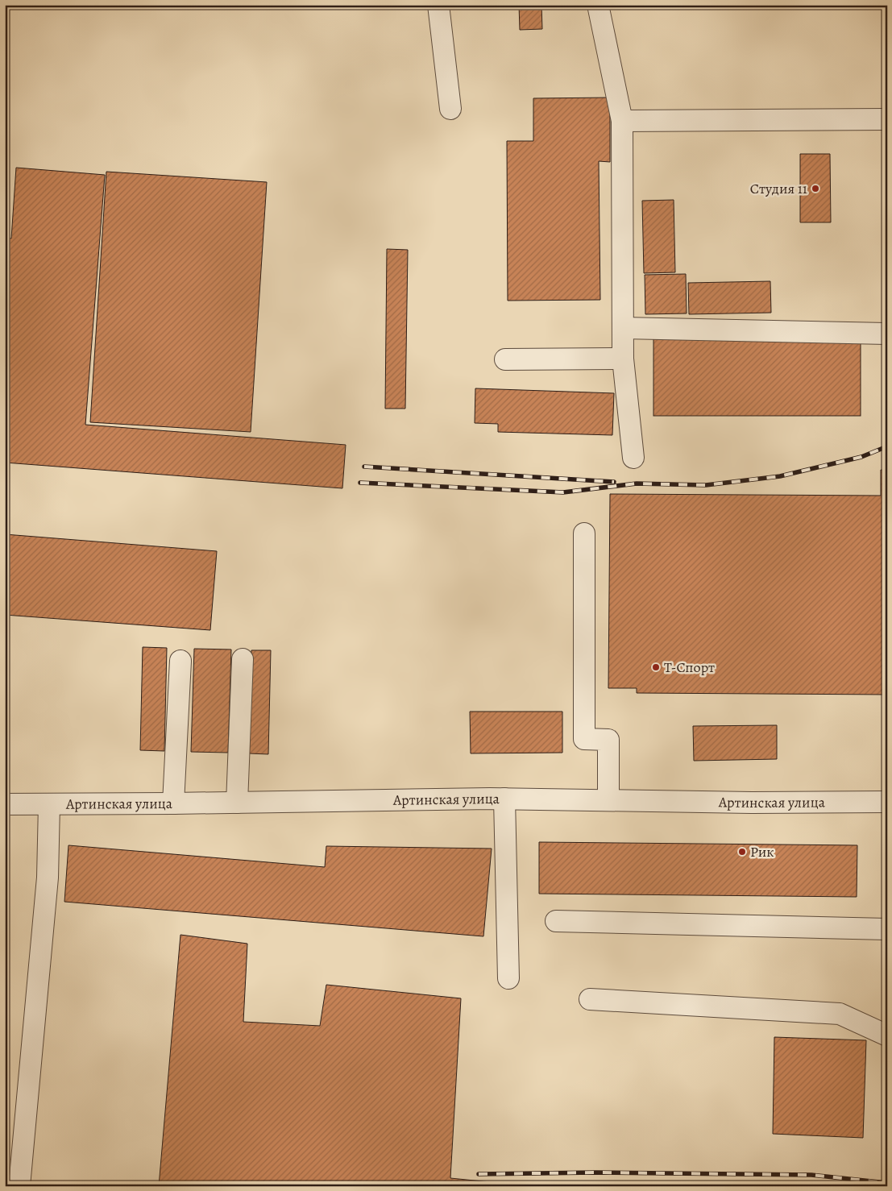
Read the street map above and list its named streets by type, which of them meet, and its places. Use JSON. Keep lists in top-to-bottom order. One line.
{"streets":{"street":["Артинская улица"]},"places":["Студия 11","Т-Спорт","Рик"]}
